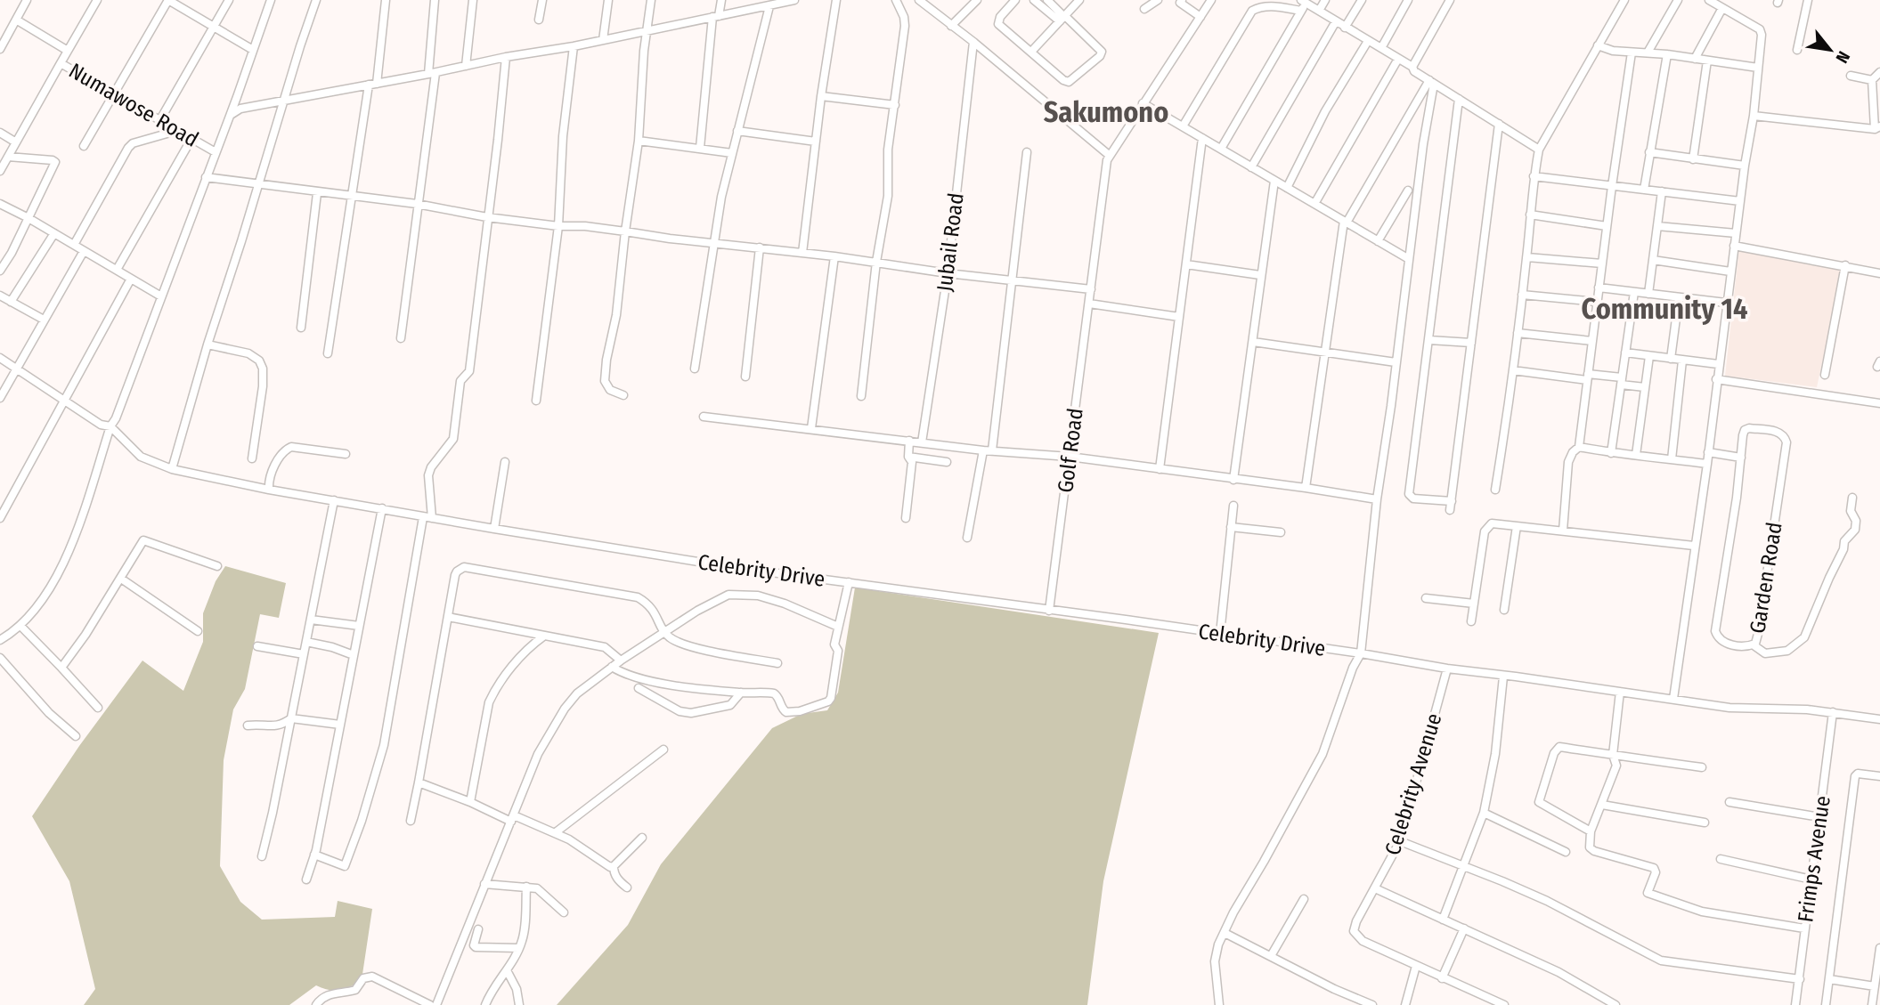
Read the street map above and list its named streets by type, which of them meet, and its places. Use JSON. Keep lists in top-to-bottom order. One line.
{"streets":{"street":["Numawose Road","Jubail Road","Golf Road","Celebrity Drive","Garden Road","Celebrity Avenue","Frimps Avenue"]},"crossings":[["Golf Road","Celebrity Drive"],["Celebrity Drive","Celebrity Avenue"],["Celebrity Drive","Frimps Avenue"]],"districts":["Sakumono","Community 14"],"north":"bottom right"}
